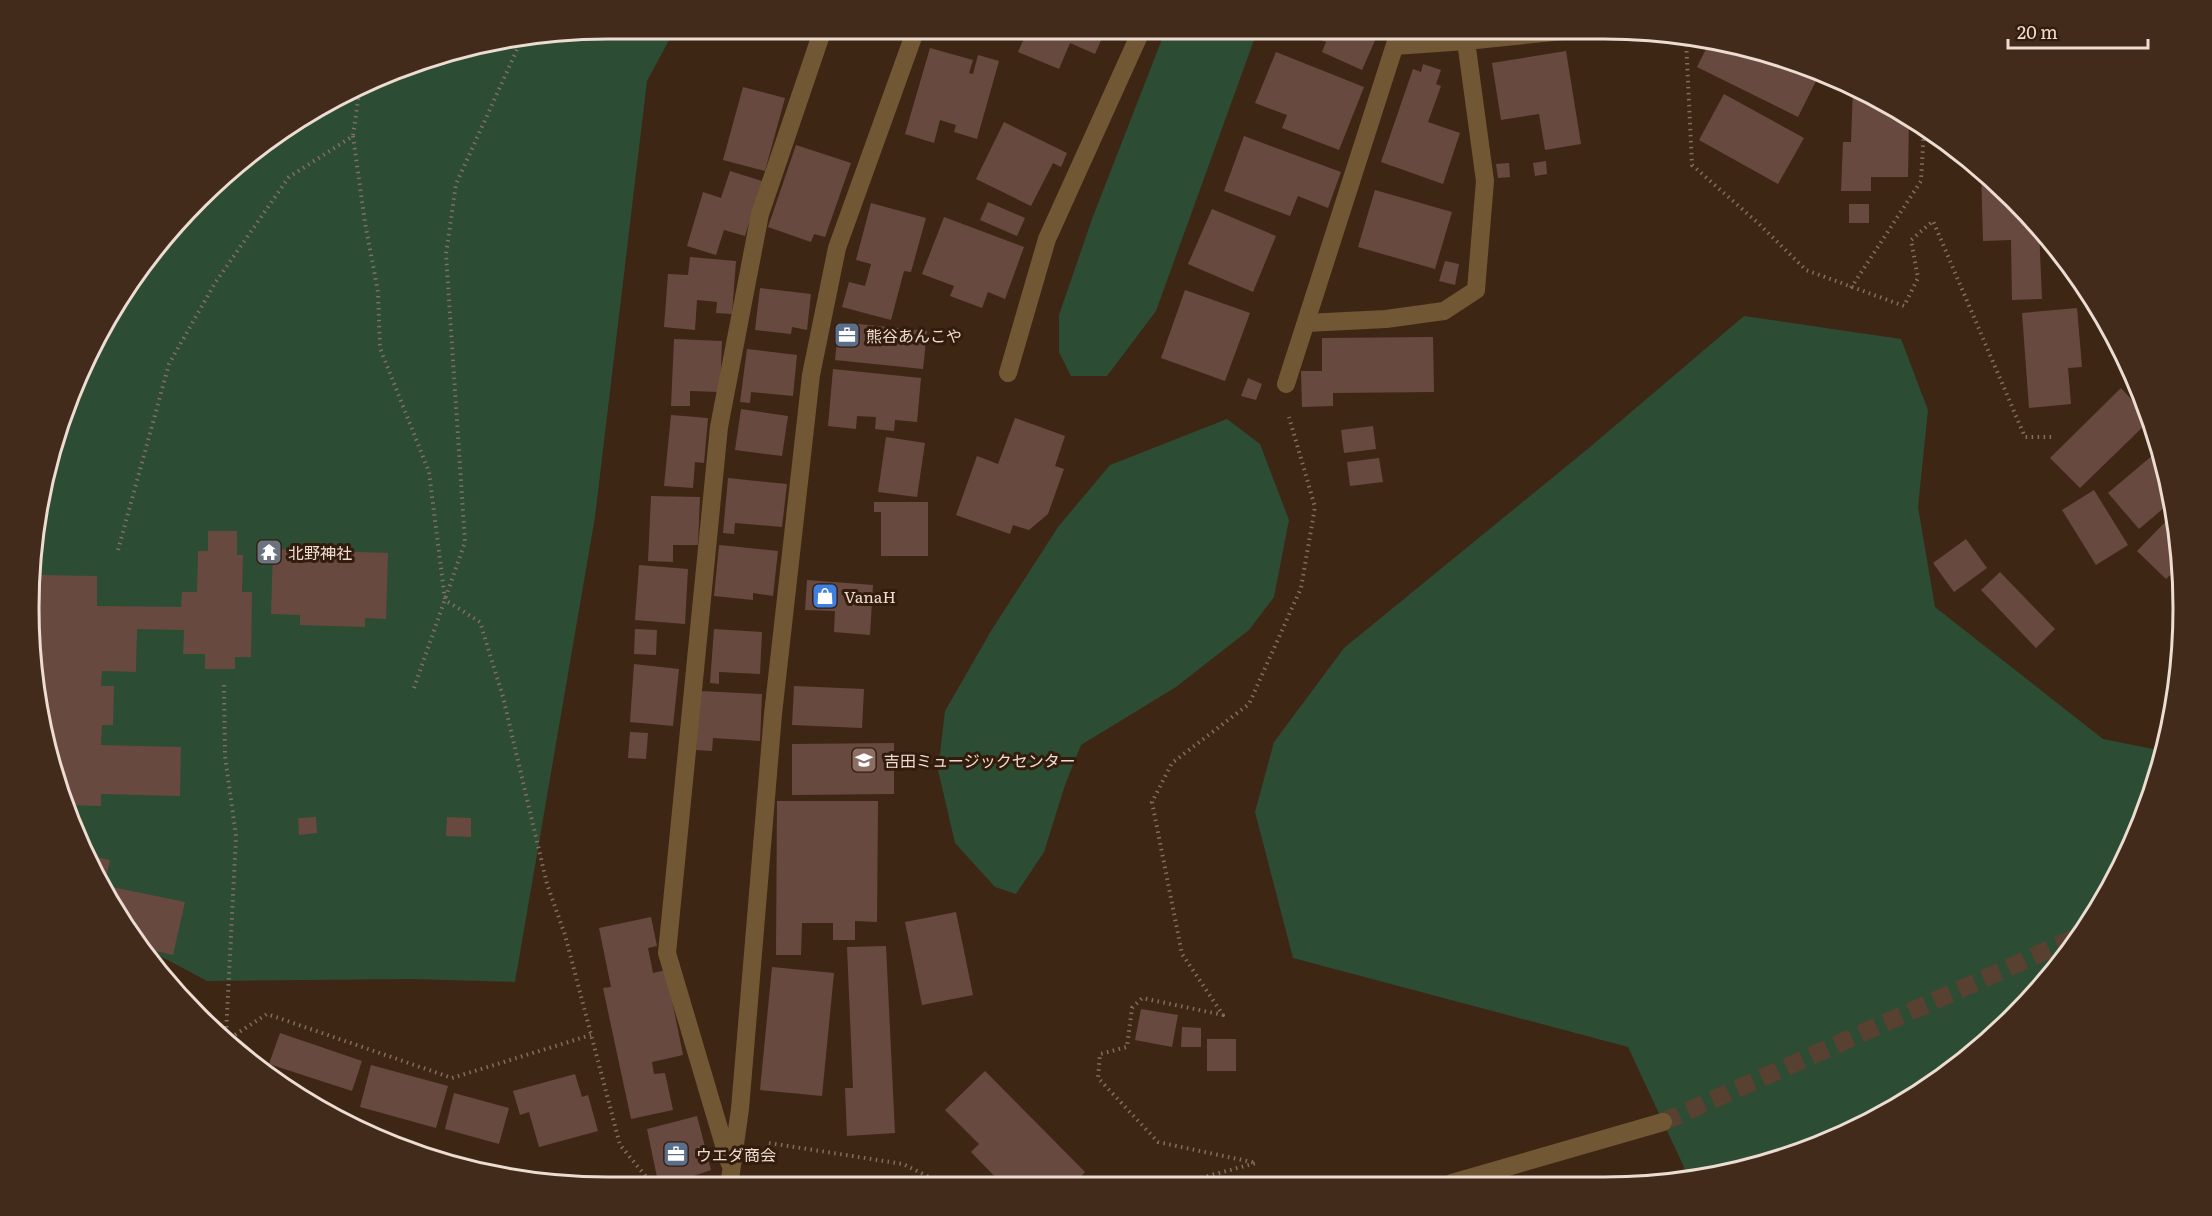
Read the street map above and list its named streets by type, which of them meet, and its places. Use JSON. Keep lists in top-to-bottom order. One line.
{"places":{"office":["熊谷あんこや","ウエダ商会"],"temple":["北野神社"],"shop":["VanaH"],"school or university":["吉田ミュージックセンター"]},"scale_bar":"20 m"}
